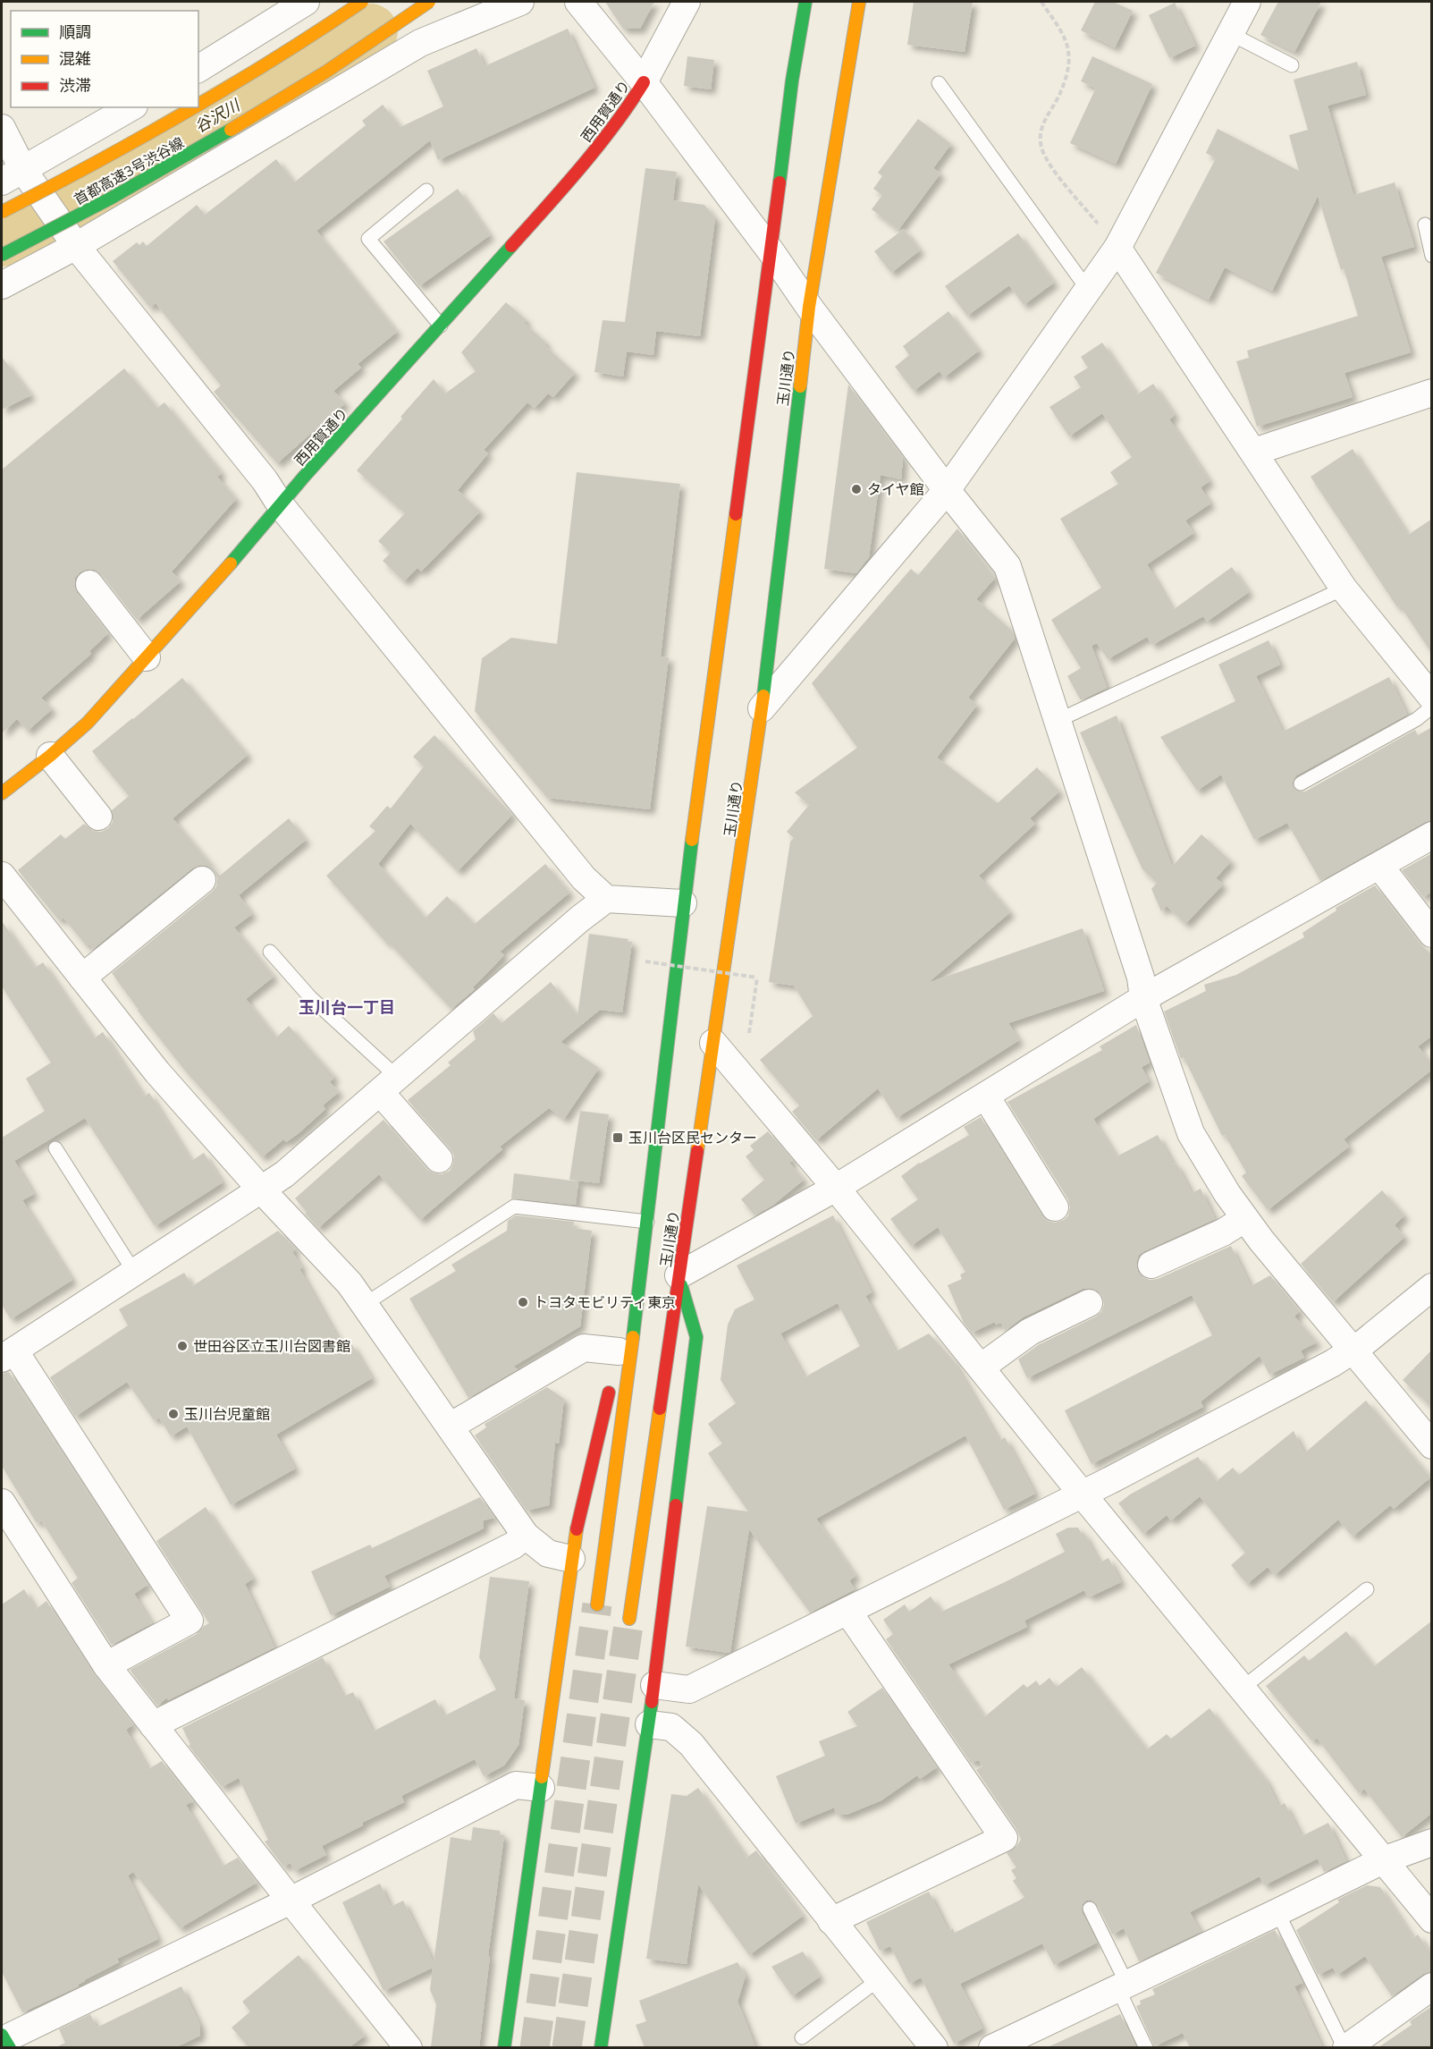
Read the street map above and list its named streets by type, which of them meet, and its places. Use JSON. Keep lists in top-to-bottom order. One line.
{"streets":{"main road":["西用賀通り","首都高速3号渋谷線","玉川通り"]},"districts":["玉川台一丁目"],"water":["谷沢川"],"places":{"other":["タイヤ館","トヨタモビリティ東京","世田谷区立玉川台図書館","玉川台児童館"],"transit":["玉川台区民センター"]},"legend":["順調","混雑","渋滞"]}
